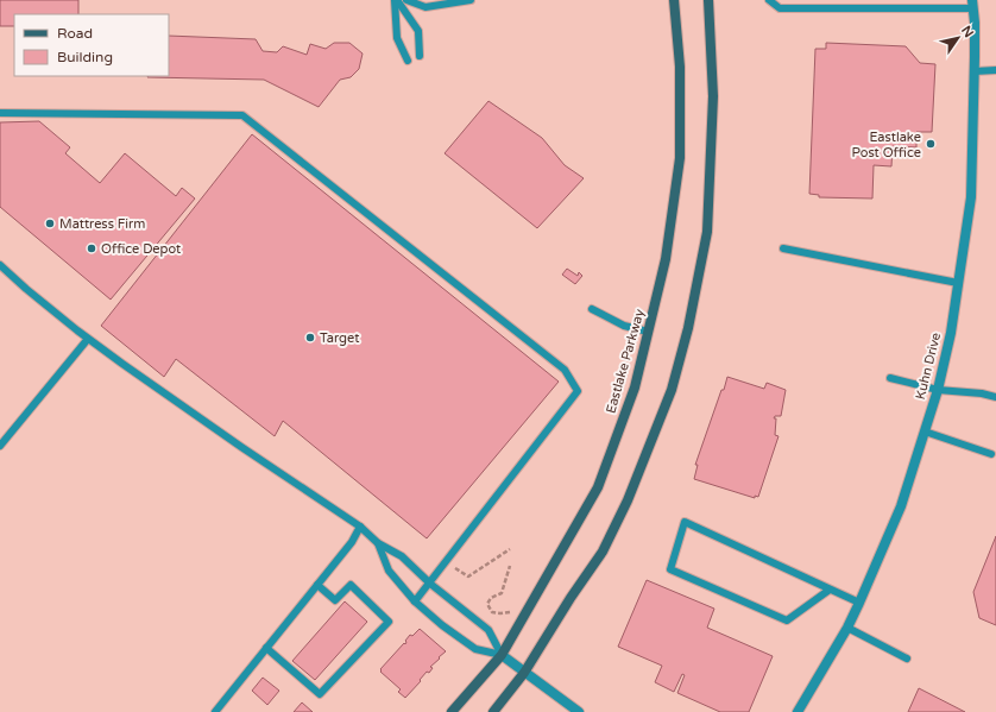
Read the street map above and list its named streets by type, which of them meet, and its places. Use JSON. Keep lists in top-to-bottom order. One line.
{"streets":{"main road":["Eastlake Parkway"],"street":["Kuhn Drive"]},"places":["Eastlake Post Office","Mattress Firm","Office Depot","Target"],"legend":["Road","Building"],"north":"top right"}
